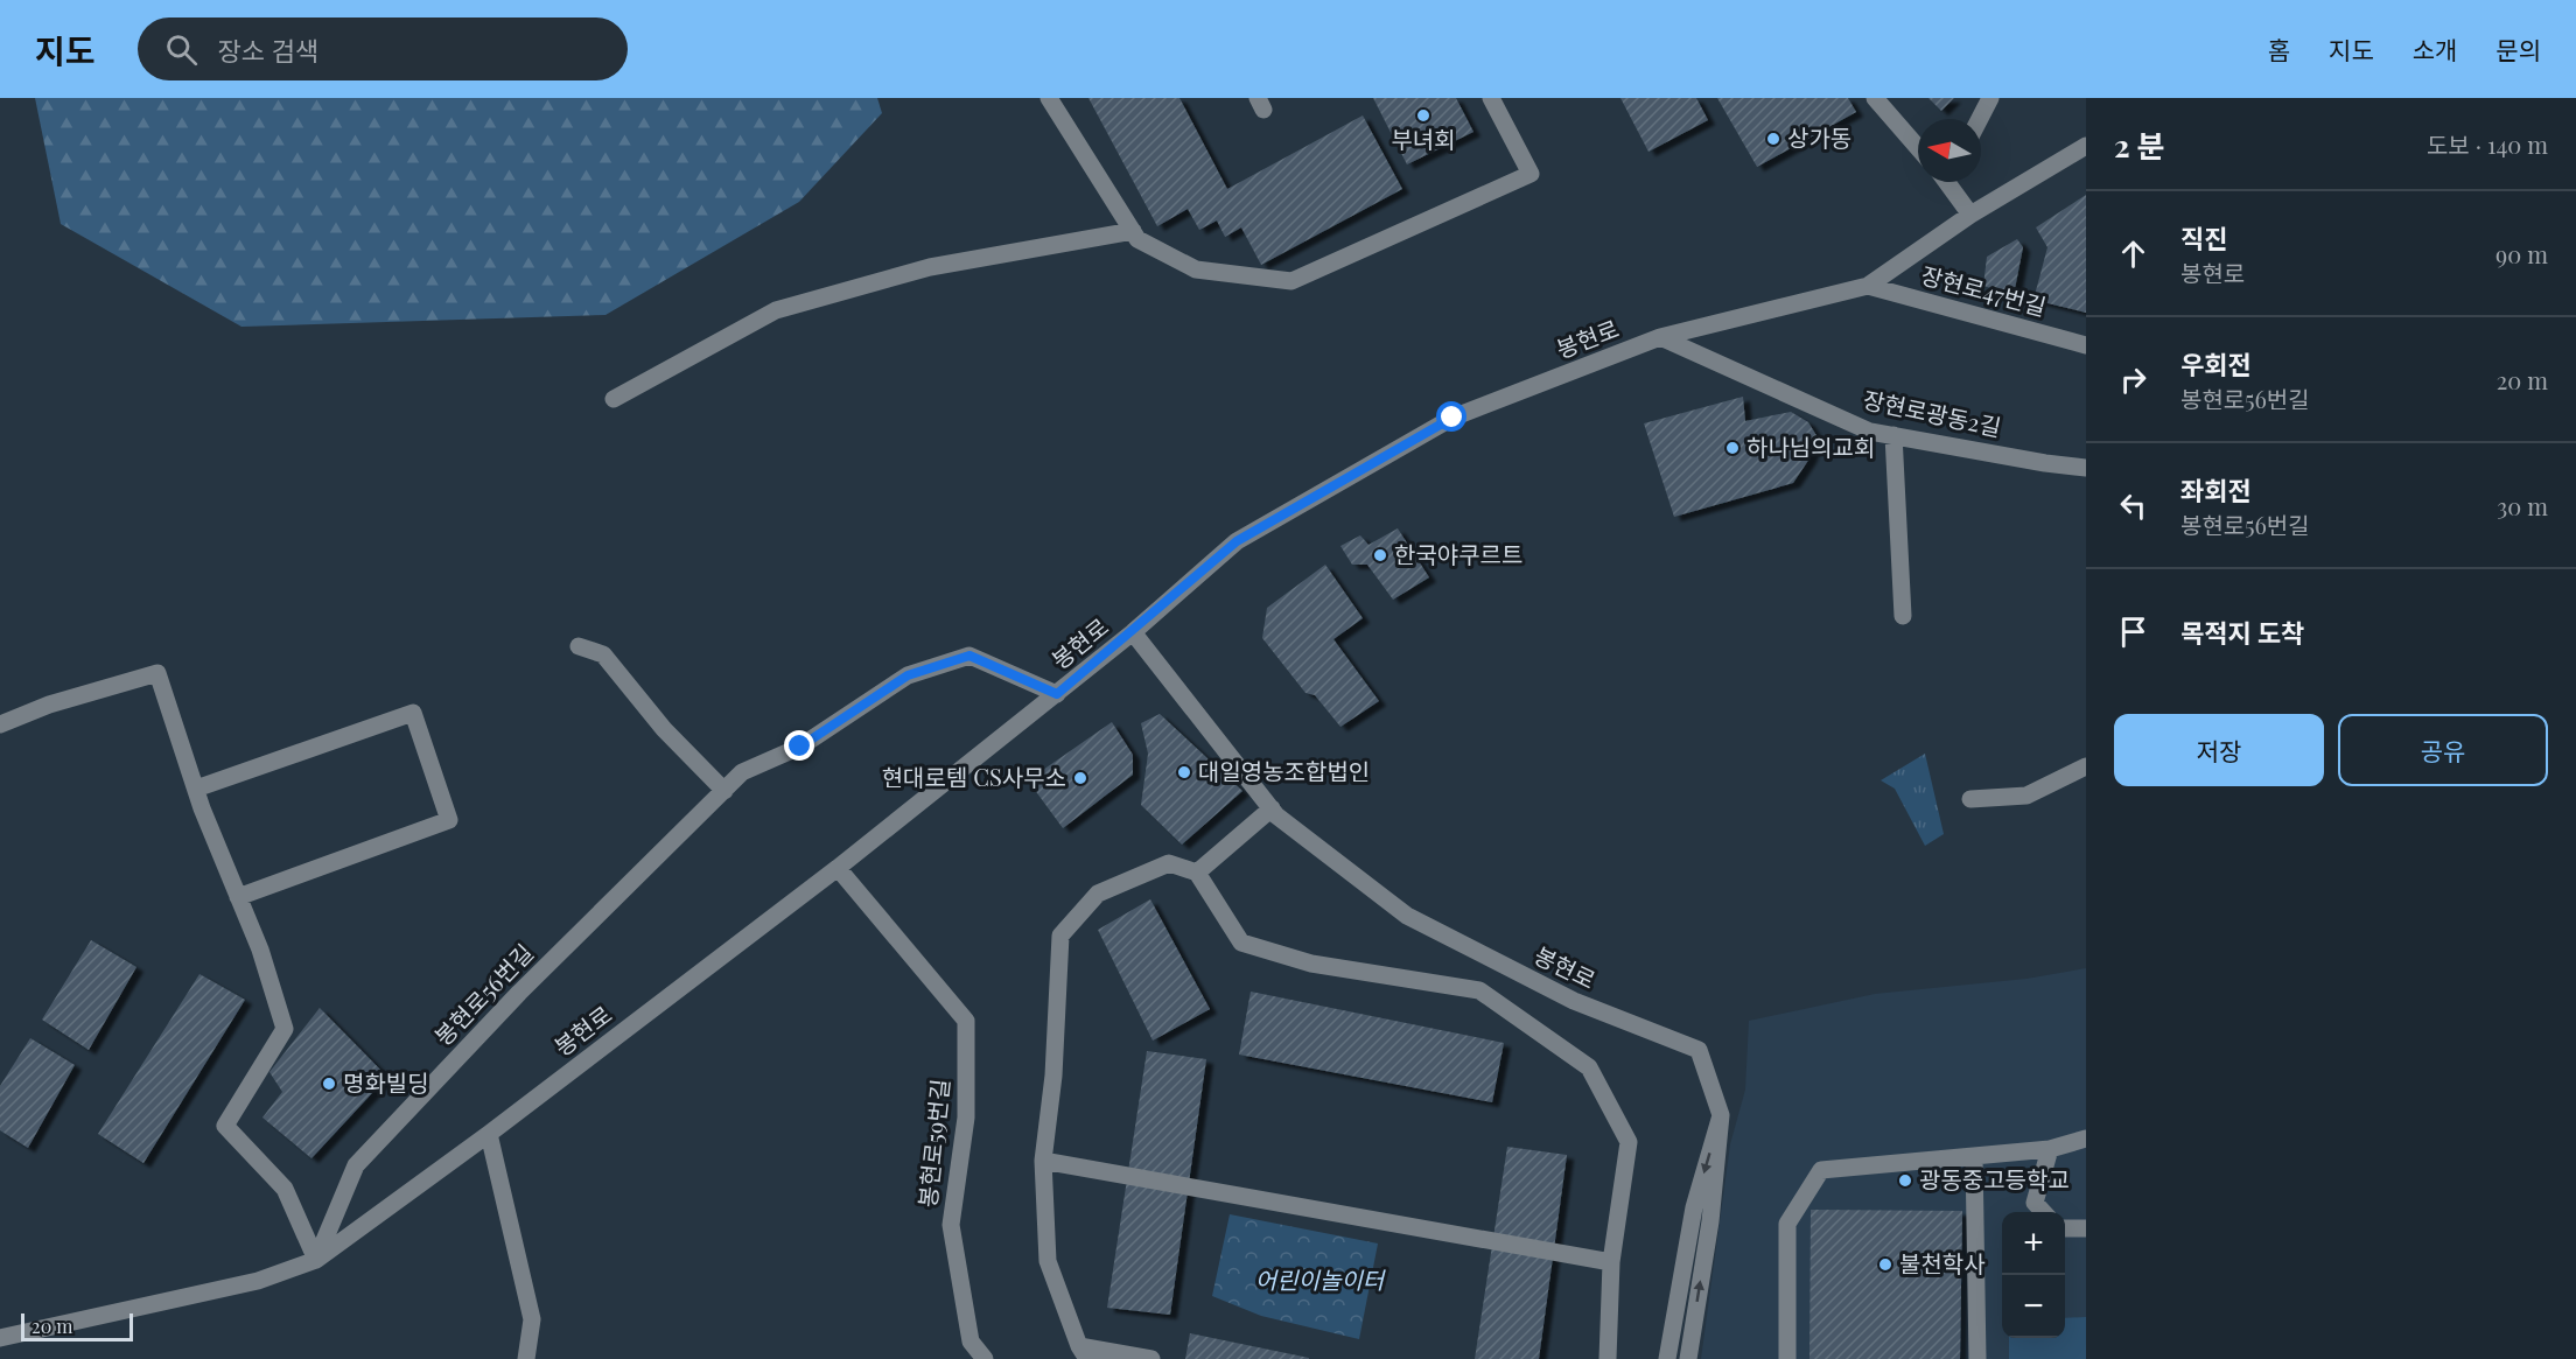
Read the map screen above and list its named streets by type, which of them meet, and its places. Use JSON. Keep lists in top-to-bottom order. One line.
{"streets":{"street":["장현로47번길","봉현로","장현로광동2길","봉현로56번길","봉현로59번길"]},"crossings":[["장현로47번길","봉현로"],["봉현로","장현로광동2길"],["봉현로","봉현로56번길"],["봉현로","봉현로59번길"]],"parks":["어린이놀이터"],"places":["부녀회","상가동","하나님의교회","한국야쿠르트","대일영농조합법인","현대로템 CS사무소","명화빌딩","광동중고등학교","불천학사"],"scale_bar":"20 m","north":"left","page":{"header":"지도","search":"장소 검색","nav":["홈","지도","소개","문의"],"heading":["2 분","도보 · 140 m"],"list":[["직진","봉현로","90 m"],["우회전","봉현로56번길","20 m"],["좌회전","봉현로56번길","30 m"],"목적지 도착"],"buttons":["저장","공유"],"map_buttons":["+","−"],"scale":"20 m"}}
